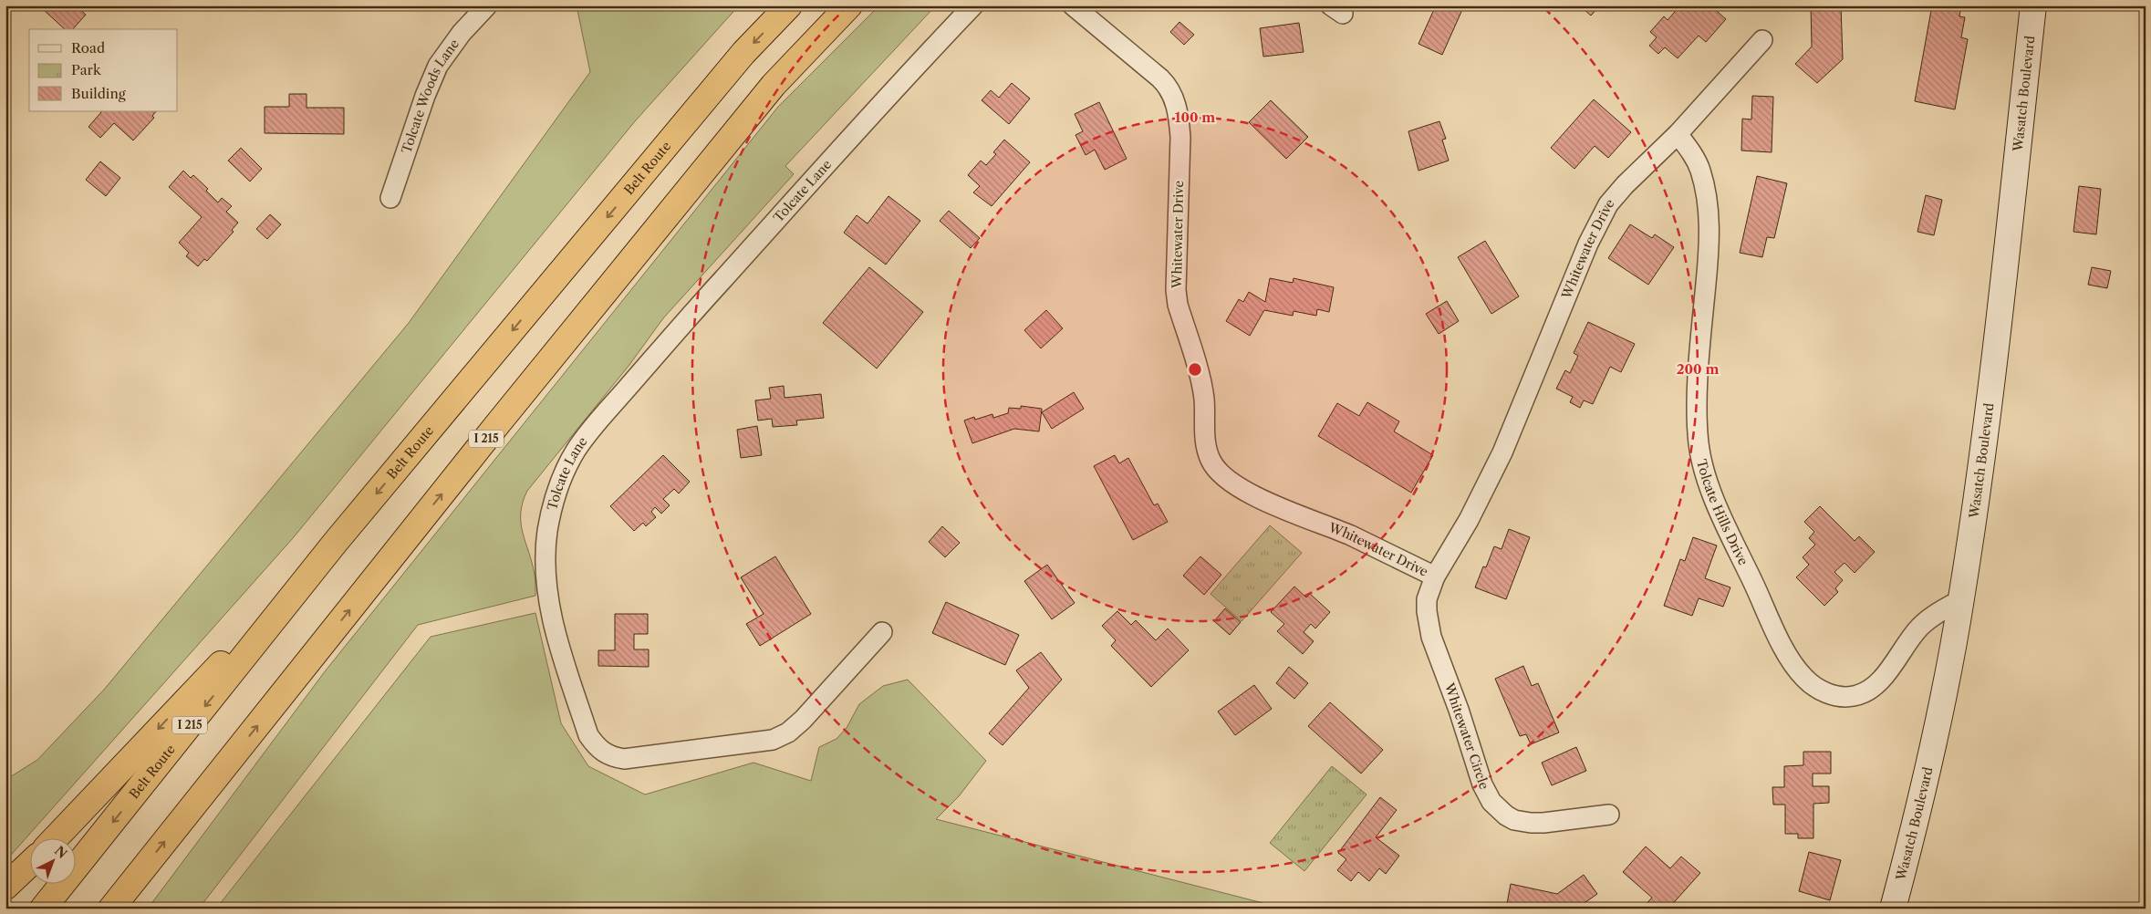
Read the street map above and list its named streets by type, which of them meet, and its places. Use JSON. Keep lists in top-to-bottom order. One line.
{"streets":{"highway":["Belt Route","I 215"],"street":["Wasatch Boulevard","Tolcate Woods Lane","Tolcate Lane","Whitewater Drive","Tolcate Hills Drive","Whitewater Circle"]},"crossings":[["Wasatch Boulevard","Tolcate Hills Drive"],["Whitewater Drive","Tolcate Hills Drive"],["Whitewater Drive","Whitewater Circle"]],"legend":["Road","Park","Building"],"north":"top right","rings":["100 m","200 m"]}
